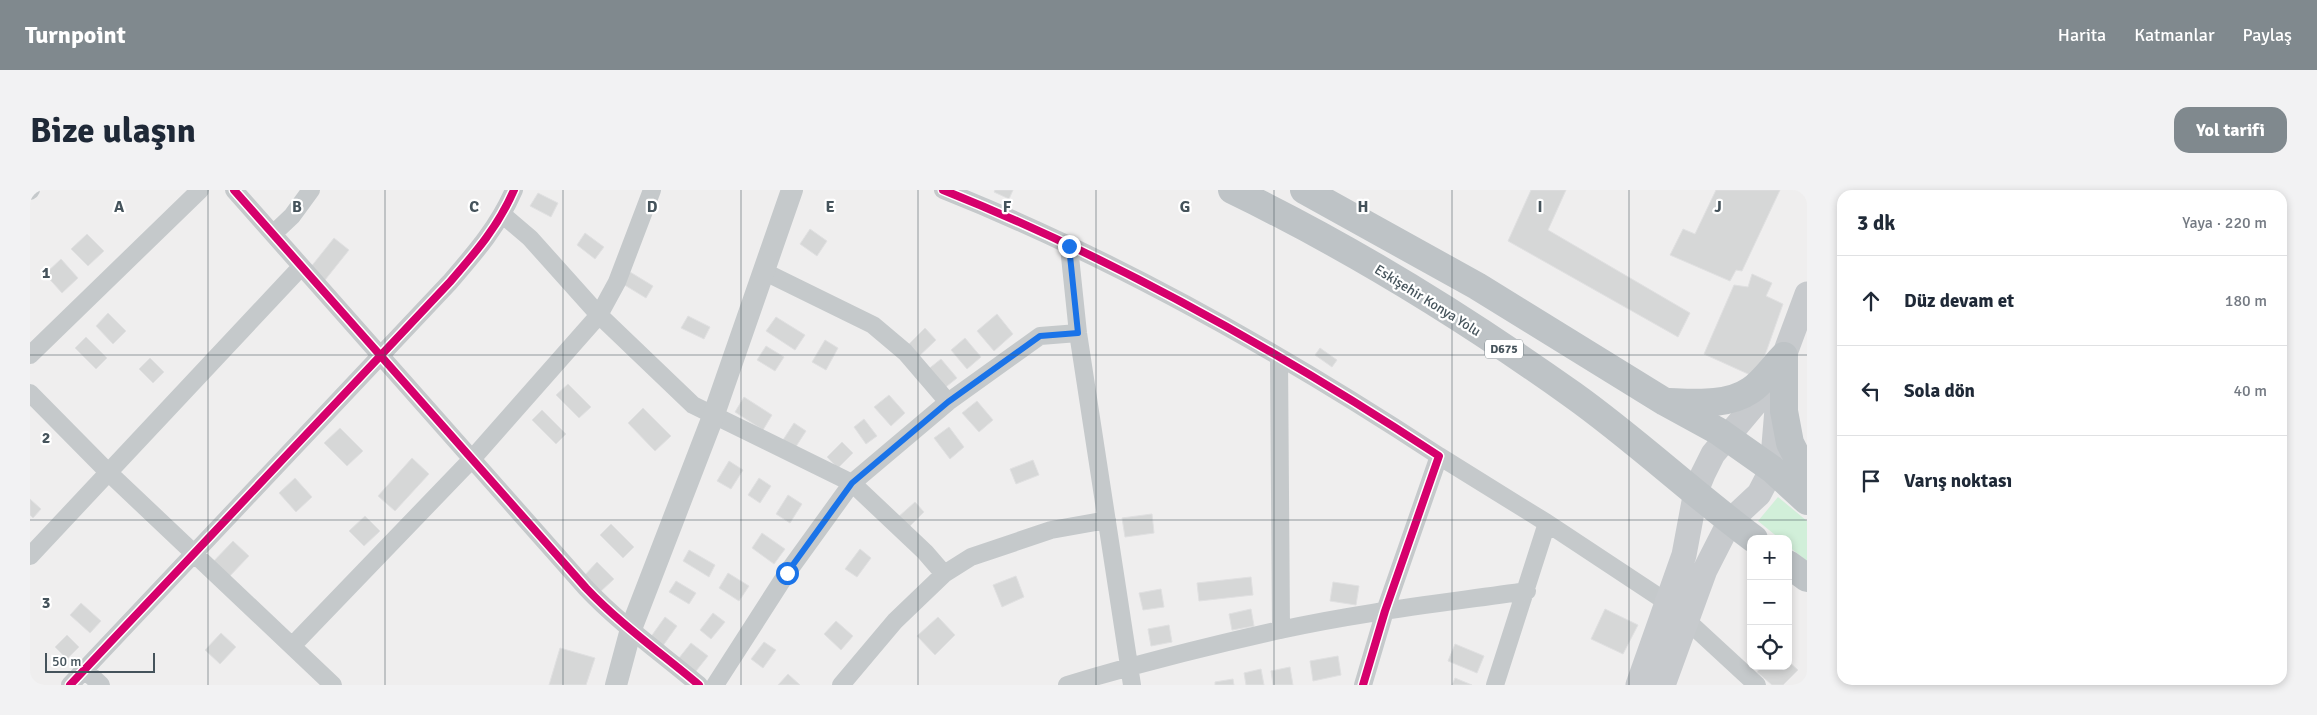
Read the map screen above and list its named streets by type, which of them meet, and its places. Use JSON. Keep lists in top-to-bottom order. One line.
{"streets":{"highway":["Eskişehir Konya Yolu","D675"]},"scale_bar":"50 m","page":{"header":"Turnpoint","nav":["Harita","Katmanlar","Paylaş"],"buttons":"Yol tarifi","title":"Bize ulaşın","heading":["3 dk","Yaya · 220 m"],"list":[["Düz devam et","180 m"],["Sola dön","40 m"],"Varış noktası"],"map_buttons":["+","−"],"scale":"50 m"},"grid":{"columns":["A","B","C","D","E","F","G","H","I","J"],"rows":["1","2","3"]}}
